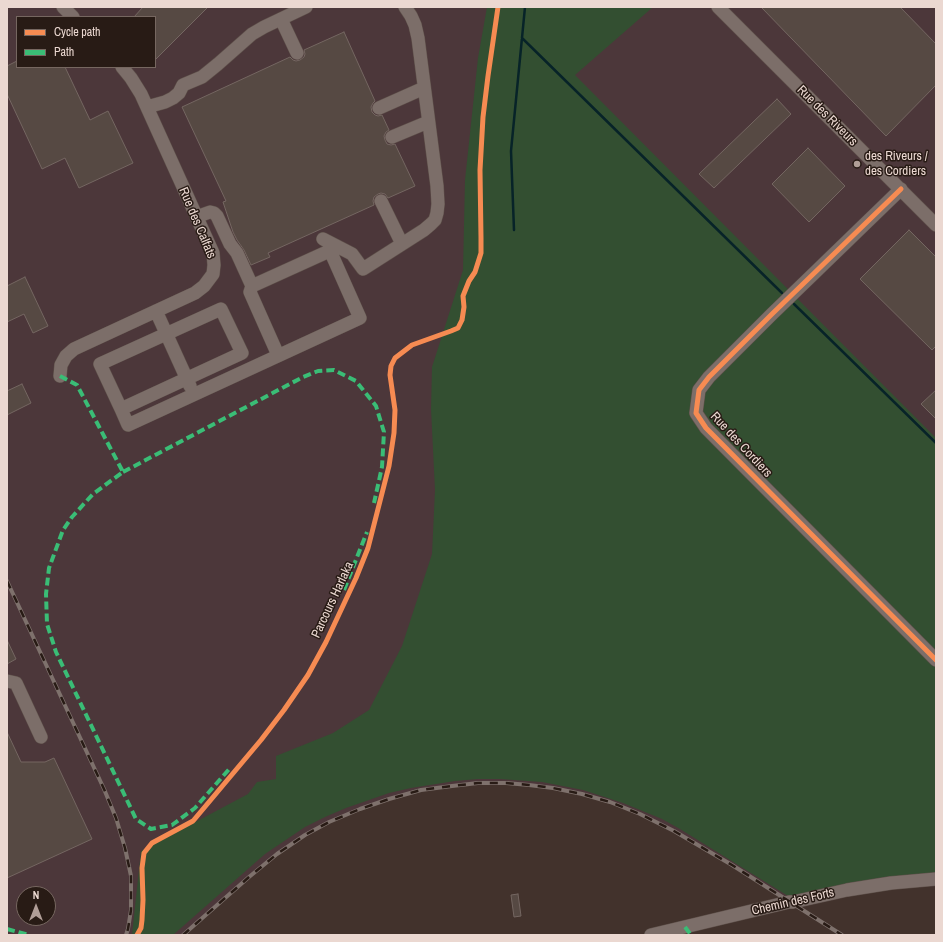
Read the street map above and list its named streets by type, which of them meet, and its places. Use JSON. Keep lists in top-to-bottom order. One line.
{"streets":{"street":["Rue des Riveurs","Rue des Calfats","Rue des Cordiers","Chemin des Forts"],"cycle path":["Parcours Harlaka"]},"crossings":[["Rue des Riveurs","Rue des Cordiers"]],"places":["des Riveurs / des Cordiers"],"legend":["Cycle path","Path"],"north":"top"}
